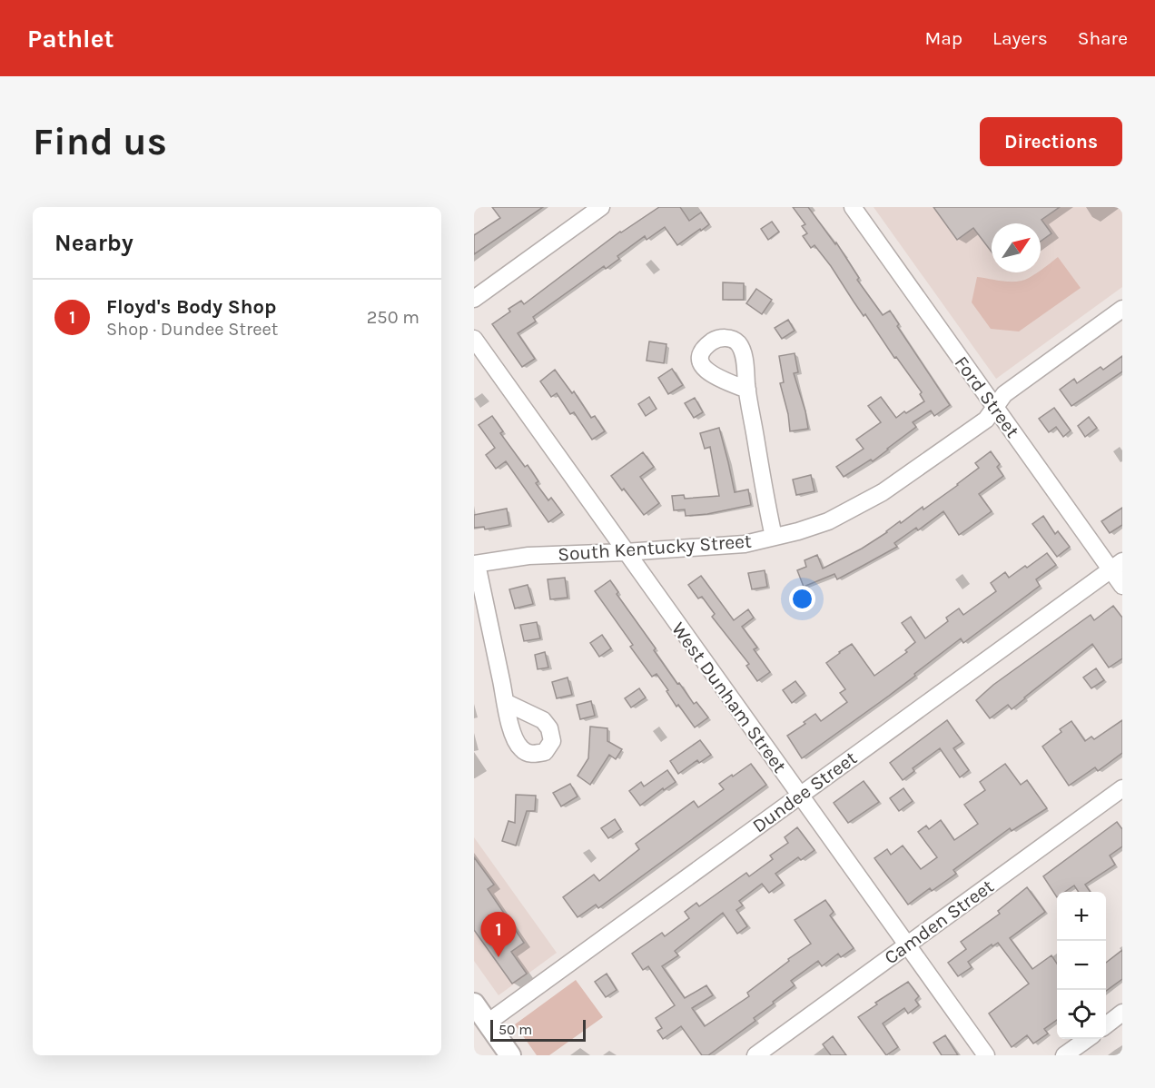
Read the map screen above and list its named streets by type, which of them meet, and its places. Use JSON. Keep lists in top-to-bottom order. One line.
{"streets":{"street":["Ford Street","South Kentucky Street","West Dunham Street","Dundee Street","Camden Street"]},"crossings":[["Ford Street","South Kentucky Street"],["Ford Street","Dundee Street"],["South Kentucky Street","West Dunham Street"],["West Dunham Street","Dundee Street"],["West Dunham Street","Camden Street"]],"scale_bar":"50 m","north":"top right","page":{"header":"Pathlet","nav":["Map","Layers","Share"],"buttons":"Directions","title":"Find us","heading":"Nearby","list":[{"mark":"1","name":"Floyd's Body Shop","note":"Shop · Dundee Street","value":"250 m"}],"map_buttons":["+","−"],"pins":"1","scale":"50 m"}}
